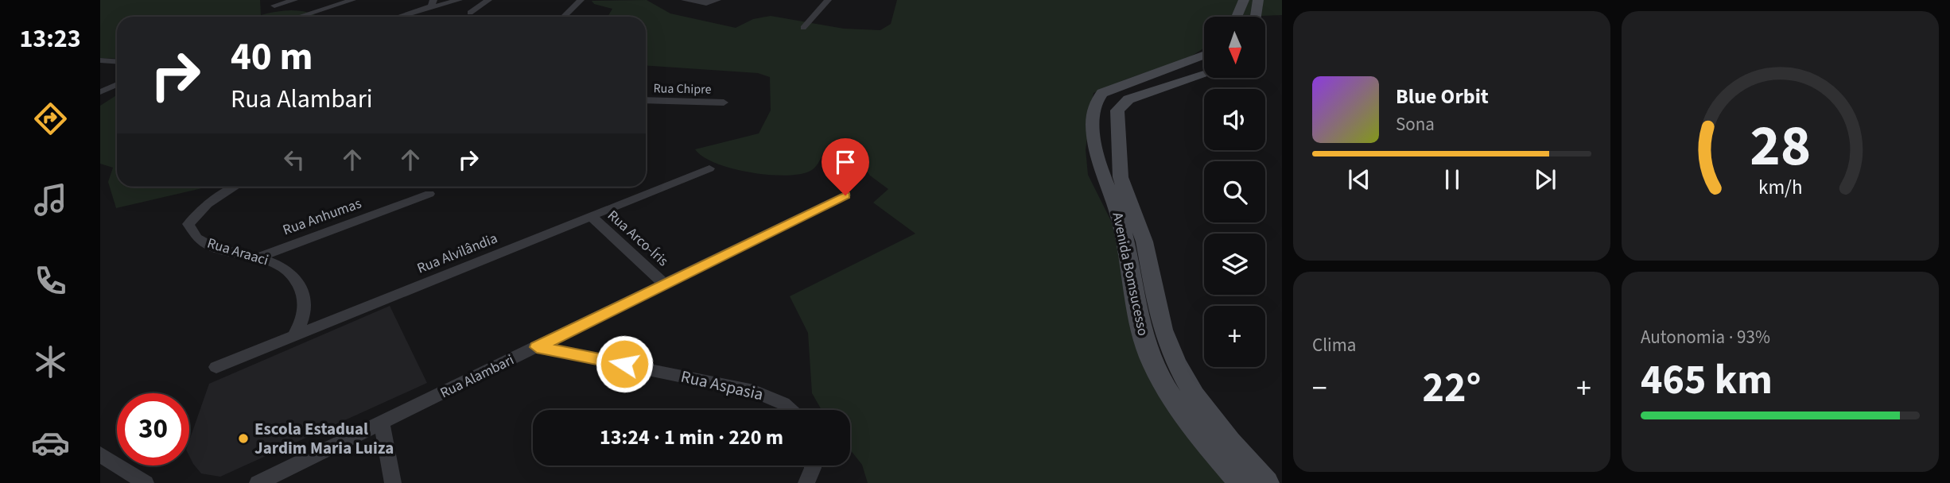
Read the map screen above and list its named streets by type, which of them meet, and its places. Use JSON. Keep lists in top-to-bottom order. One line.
{"streets":{"street":["Rua Chipre","Rua Anhumas","Rua Arco-Íris","Rua Araaci","Rua Alvilândia","Avenida Bomsucesso","Rua Alambari","Rua Aspasia"]},"crossings":[["Rua Anhumas","Rua Araaci"],["Rua Arco-Íris","Rua Alvilândia"],["Rua Arco-Íris","Rua Alambari"],["Rua Araaci","Rua Alvilândia"],["Rua Alambari","Rua Aspasia"]],"places":["Escola Estadual Jardim Maria Luiza"],"north":"bottom","page":{"tabs":"13:23","map_buttons":"+","turn":["40 m","Rua Alambari"],"song":["Blue Orbit","Sona"],"tile":["Clima",["Autonomia · 93%","465 km"]],"heat":["−","22°","+"],"limit":"30","trip":"13:24 · 1 min · 220 m","gauge":["28","km/h"]}}
